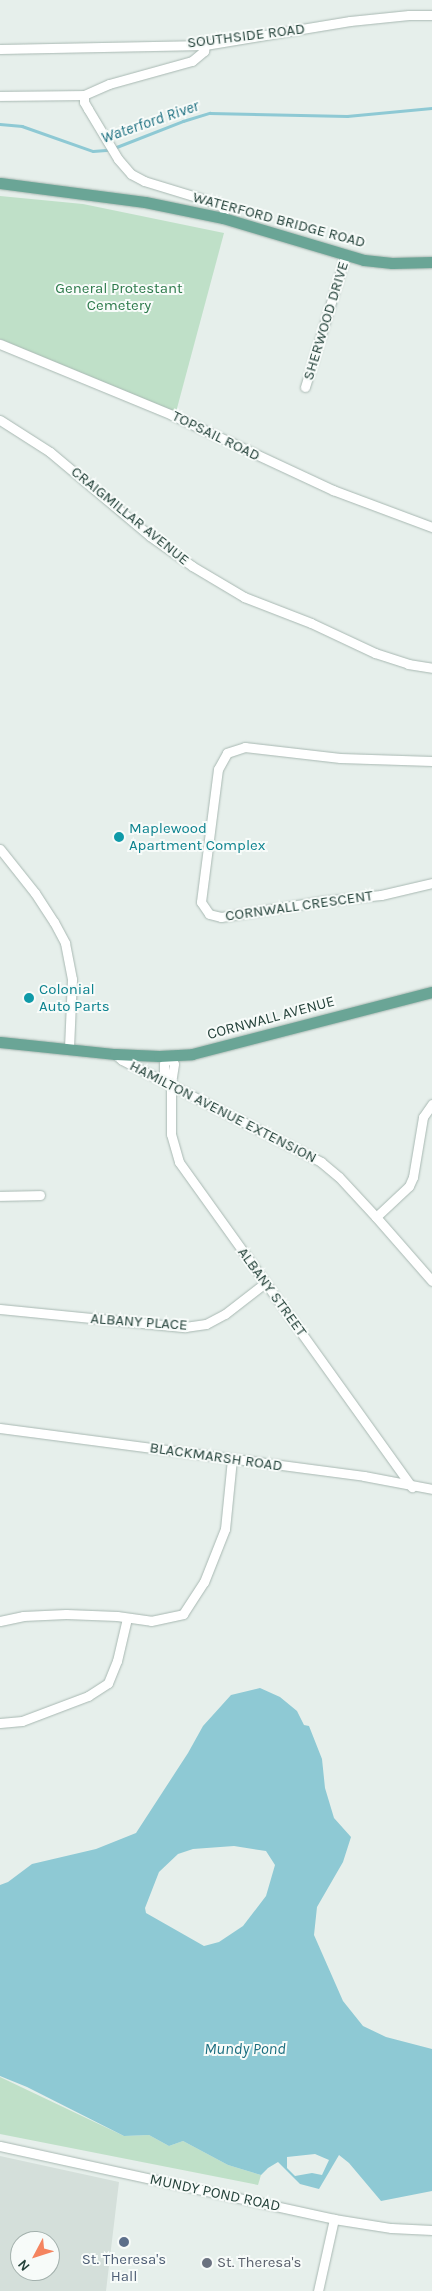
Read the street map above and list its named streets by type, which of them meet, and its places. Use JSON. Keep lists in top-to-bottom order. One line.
{"streets":{"main road":["WATERFORD BRIDGE ROAD","CORNWALL AVENUE"],"street":["SOUTHSIDE ROAD","SHERWOOD DRIVE","TOPSAIL ROAD","CRAIGMILLAR AVENUE","CORNWALL CRESCENT","HAMILTON AVENUE EXTENSION","ALBANY STREET","ALBANY PLACE","BLACKMARSH ROAD","MUNDY POND ROAD"]},"crossings":[["WATERFORD BRIDGE ROAD","SHERWOOD DRIVE"],["CORNWALL AVENUE","HAMILTON AVENUE EXTENSION"],["CORNWALL AVENUE","ALBANY STREET"],["HAMILTON AVENUE EXTENSION","ALBANY STREET"],["ALBANY STREET","ALBANY PLACE"],["ALBANY STREET","BLACKMARSH ROAD"]],"water":["Waterford River","Mundy Pond"],"parks":["General Protestant Cemetery"],"places":["Maplewood Apartment Complex","Colonial Auto Parts","St. Theresa's Hall","St. Theresa's"],"north":"bottom left"}
